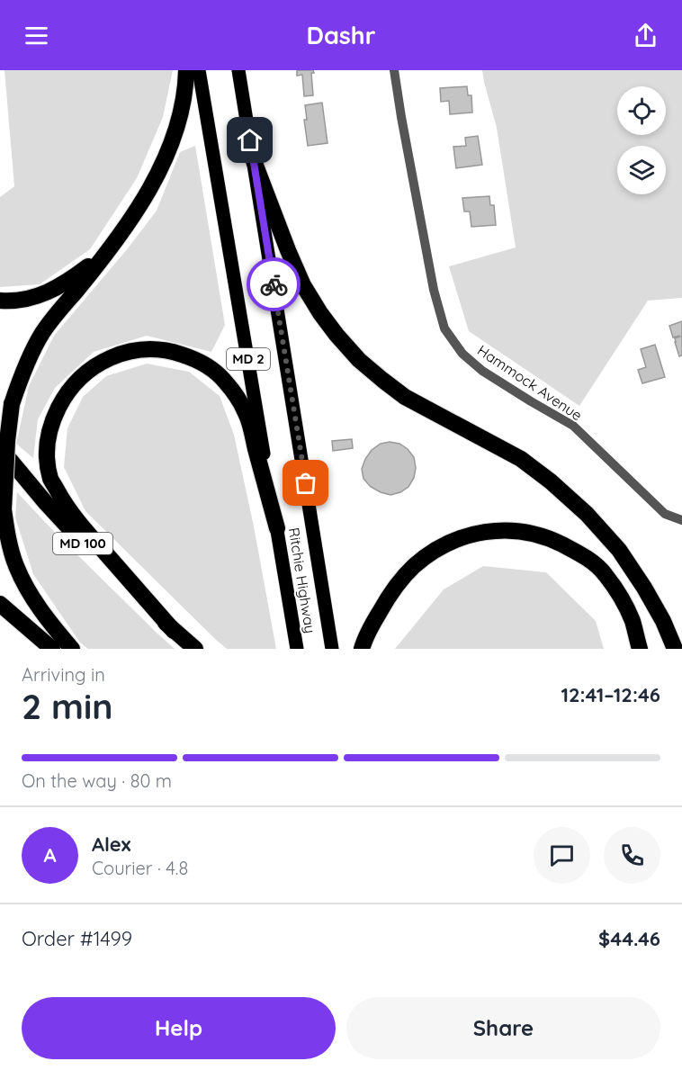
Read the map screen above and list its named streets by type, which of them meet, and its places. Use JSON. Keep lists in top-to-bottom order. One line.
{"streets":{"highway":["MD 100"],"main road":["MD 2","Ritchie Highway"],"street":["Hammock Avenue"]},"page":{"header":"Dashr","heading":["2 min","Arriving in","12:41–12:46"],"panel":["Alex","Courier · 4.8","Order #1499","$44.46"],"bar":"On the way · 80 m","round":"A","buttons":["Help","Share"]}}
